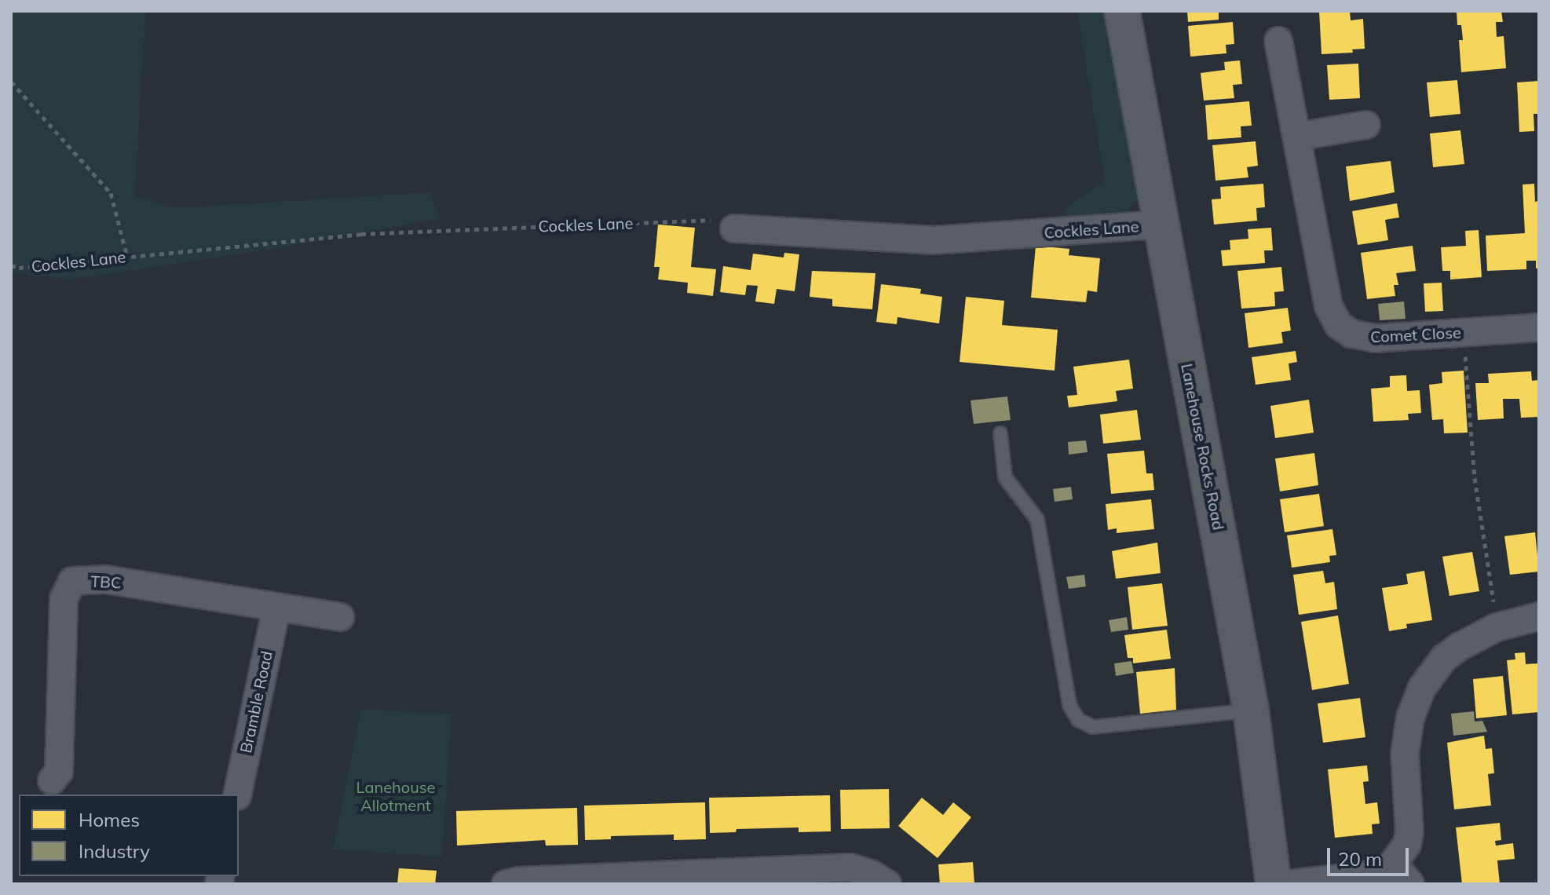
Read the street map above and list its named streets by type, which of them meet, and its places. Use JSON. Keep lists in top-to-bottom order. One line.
{"streets":{"main road":["Lanehouse Rocks Road"],"street":["Cockles Lane","Comet Close","TBC","Bramble Road"]},"crossings":[["Cockles Lane","Lanehouse Rocks Road"],["TBC","Bramble Road"]],"parks":["Lanehouse Allotment"],"legend":["Homes","Industry"],"scale_bar":"20 m"}
